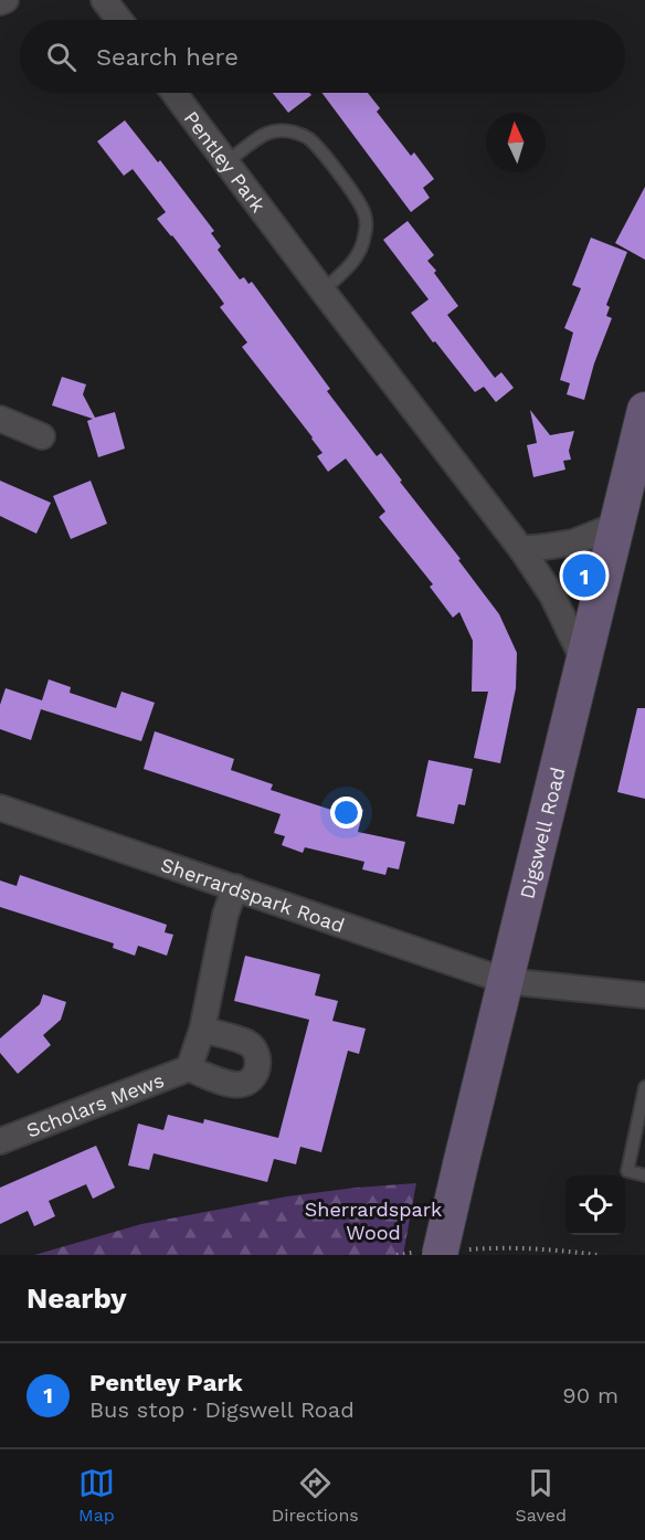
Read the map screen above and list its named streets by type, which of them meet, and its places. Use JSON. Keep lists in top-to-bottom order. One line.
{"streets":{"street":["Pentley Park","Digswell Road","Sherrardspark Road","Scholars Mews"]},"crossings":[["Pentley Park","Digswell Road"],["Digswell Road","Sherrardspark Road"],["Sherrardspark Road","Scholars Mews"]],"parks":["Sherrardspark Wood"],"north":"top","page":{"search":"Search here","pins":"1","heading":"Nearby","list":[{"mark":"1","name":"Pentley Park","note":"Bus stop · Digswell Road","value":"90 m"}],"nav":["Map","Directions","Saved"]}}
